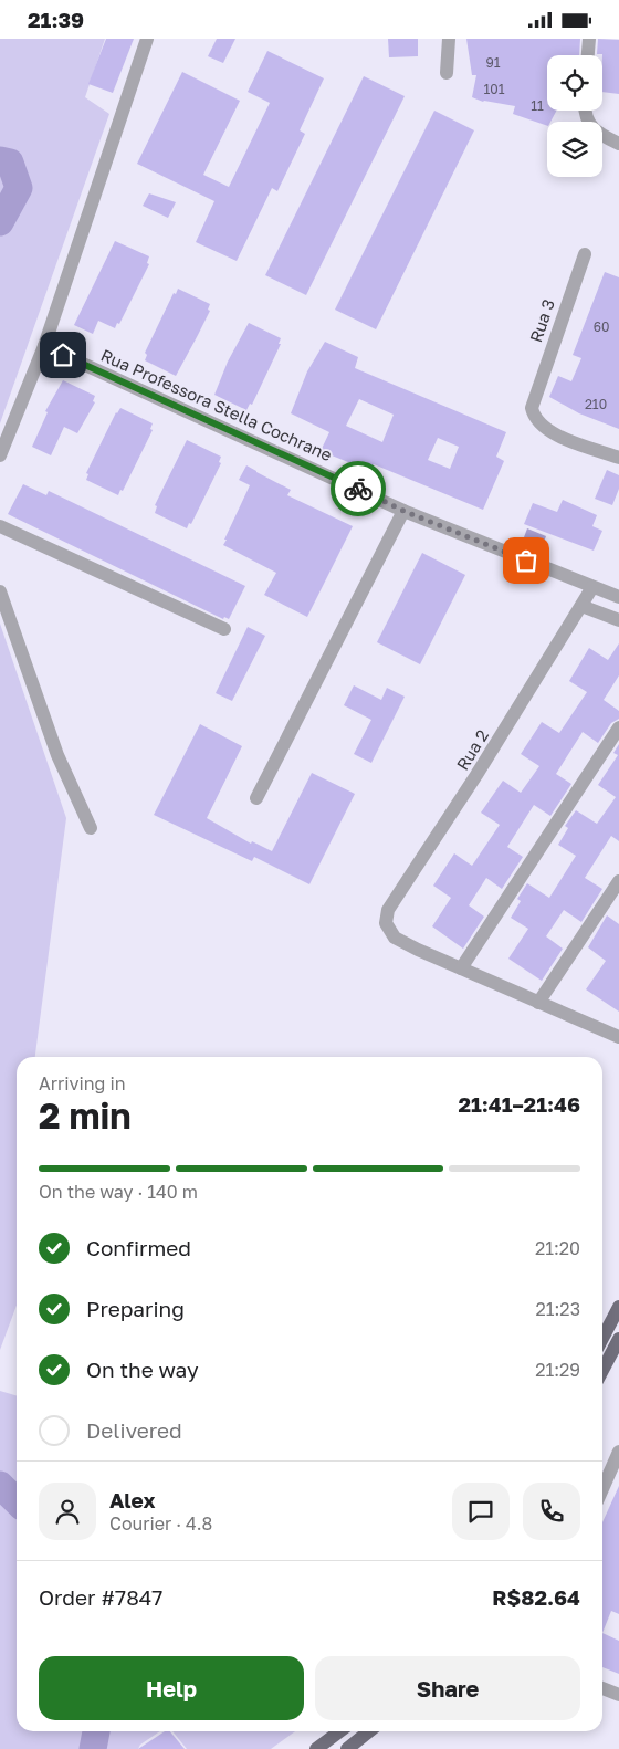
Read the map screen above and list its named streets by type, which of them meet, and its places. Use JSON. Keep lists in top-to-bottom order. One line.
{"streets":{"street":["Rua 3","Rua Professora Stella Cochrane","Rua 2"]},"crossings":[["Rua Professora Stella Cochrane","Rua 2"]],"house_numbers":["91","101","11","60","210"],"page":{"status":"21:39","heading":["2 min","Arriving in","21:41–21:46"],"panel":["Alex","Courier · 4.8","Order #7847","R$82.64"],"bar":"On the way · 140 m","list":[["Confirmed","21:20"],["Preparing","21:23"],["On the way","21:29"],"Delivered"],"buttons":["Help","Share"]}}
